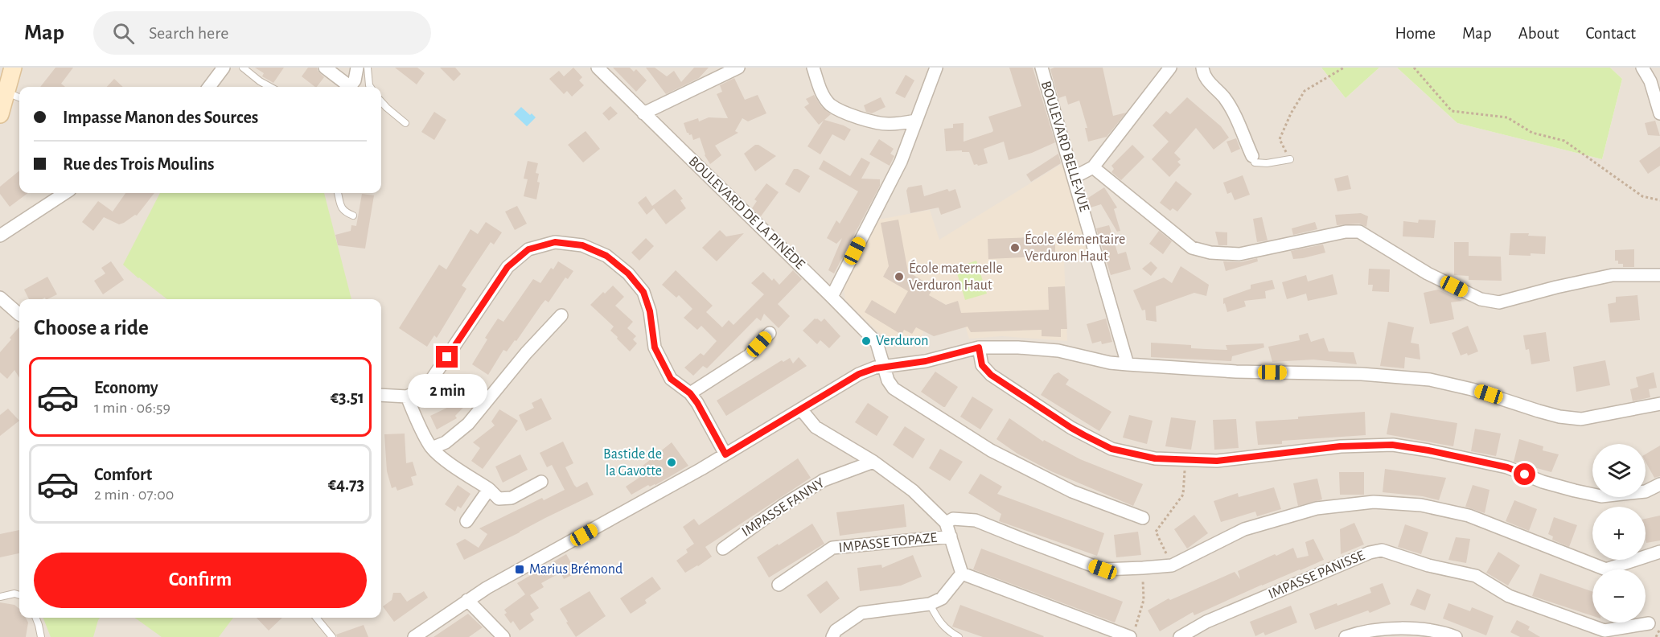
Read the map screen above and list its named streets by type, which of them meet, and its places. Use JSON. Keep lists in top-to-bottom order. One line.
{"streets":{"street":["BOULEVARD BELLE-VUE","BOULEVARD DE LA PINÈDE","IMPASSE FANNY","IMPASSE TOPAZE","IMPASSE PANISSE"]},"places":{"other":["École élémentaire Verduron Haut","École maternelle Verduron Haut","Verduron","Bastide de la Gavotte"],"transit":["Marius Brémond"]},"page":{"header":"Map","search":"Search here","nav":["Home","Map","About","Contact"],"banner":["Impasse Manon des Sources","Rue des Trois Moulins"],"heading":"Choose a ride","list":[{"name":"Economy","note":"1 min · 06:59","value":"€3.51"},{"name":"Comfort","note":"2 min · 07:00","value":"€4.73"}],"bubble":"2 min","map_buttons":["+","−"],"buttons":"Confirm"}}
